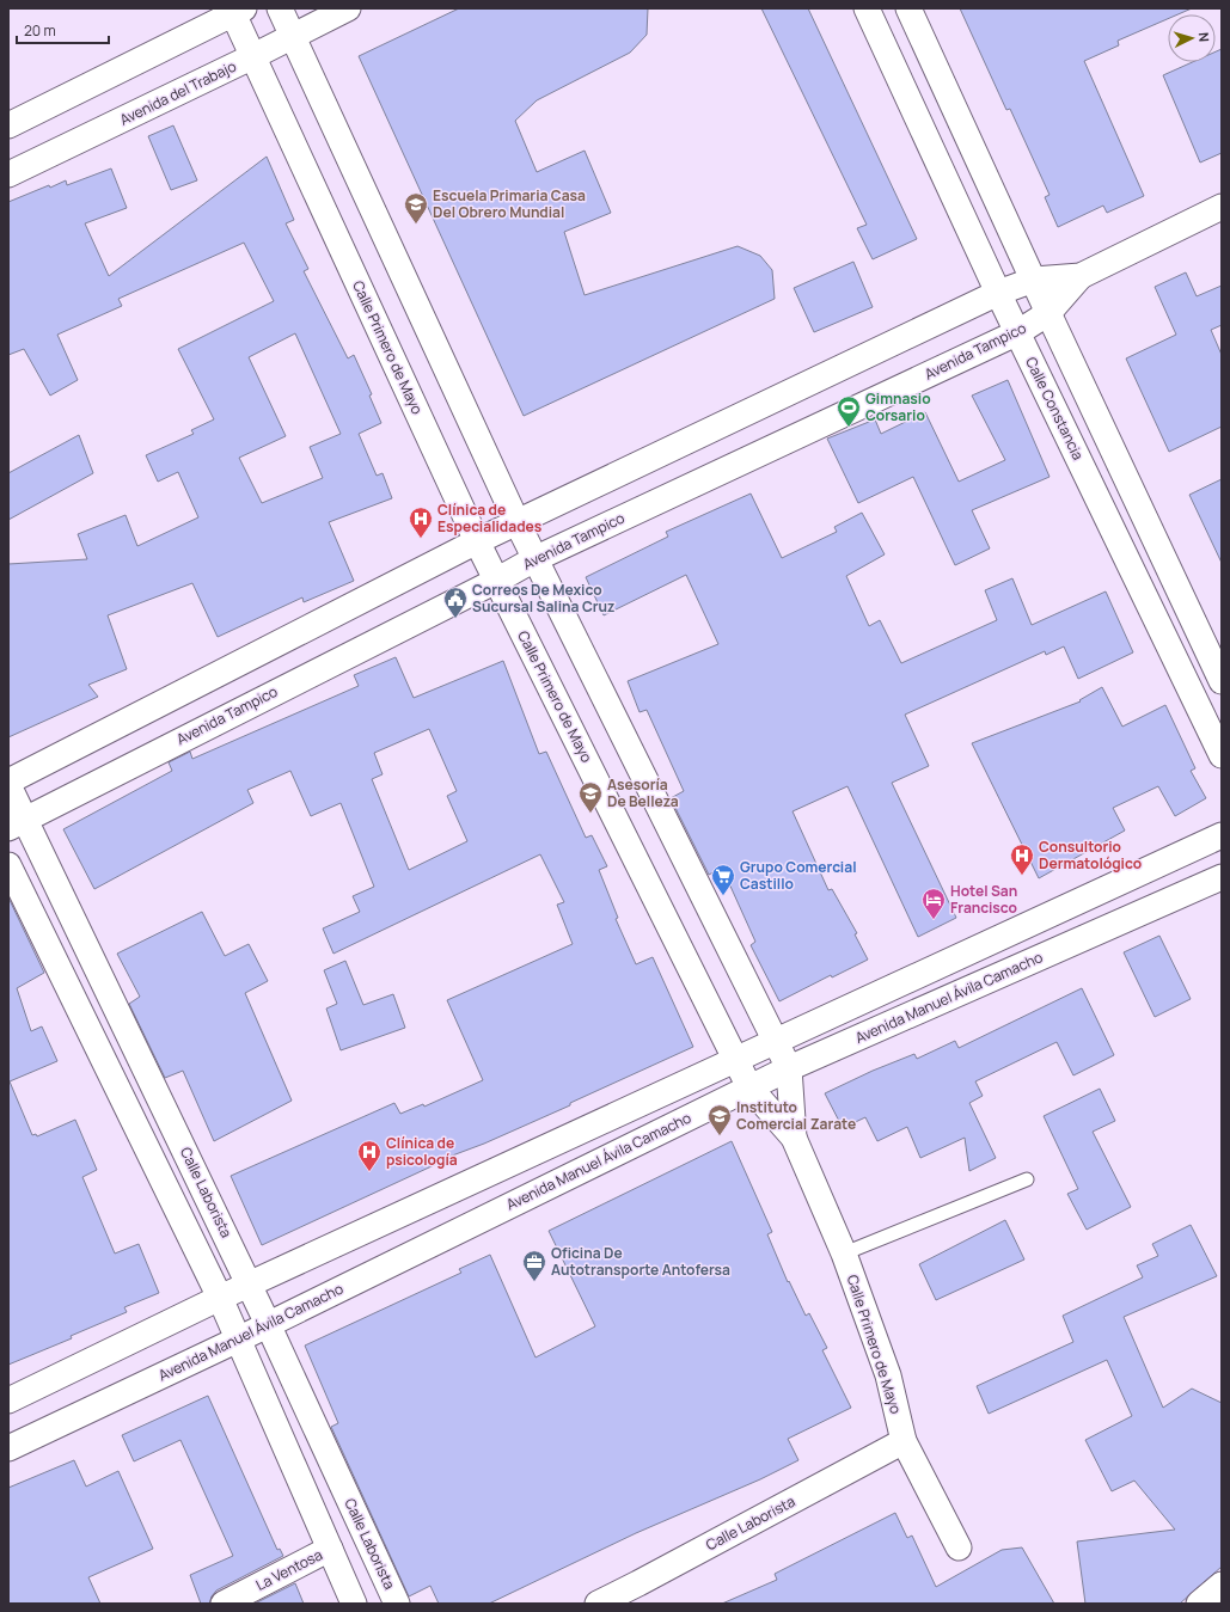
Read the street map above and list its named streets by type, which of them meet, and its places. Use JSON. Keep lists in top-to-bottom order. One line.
{"streets":{"street":["Avenida del Trabajo","Calle Primero de Mayo","Avenida Tampico","Calle Constancia","Avenida Manuel Ávila Camacho","Calle Laborista","La Ventosa"]},"crossings":[["Avenida del Trabajo","Calle Primero de Mayo"],["Calle Primero de Mayo","Avenida Tampico"],["Calle Primero de Mayo","Avenida Manuel Ávila Camacho"],["Calle Primero de Mayo","Calle Laborista"],["Avenida Tampico","Calle Constancia"],["Avenida Tampico","Calle Laborista"],["Avenida Manuel Ávila Camacho","Calle Laborista"]],"places":{"school or university":["Escuela Primaria Casa Del Obrero Mundial","Asesoría De Belleza","Instituto Comercial Zarate"],"sports":["Gimnasio Corsario"],"hospital":["Clínica de Especialidades","Consultorio Dermatológico","Clínica de psicología"],"public building":["Correos De Mexico Sucursal Salina Cruz"],"supermarket":["Grupo Comercial Castillo"],"hotel":["Hotel San Francisco"],"office":["Oficina De Autotransporte Antofersa"]},"scale_bar":"20 m","north":"right"}
